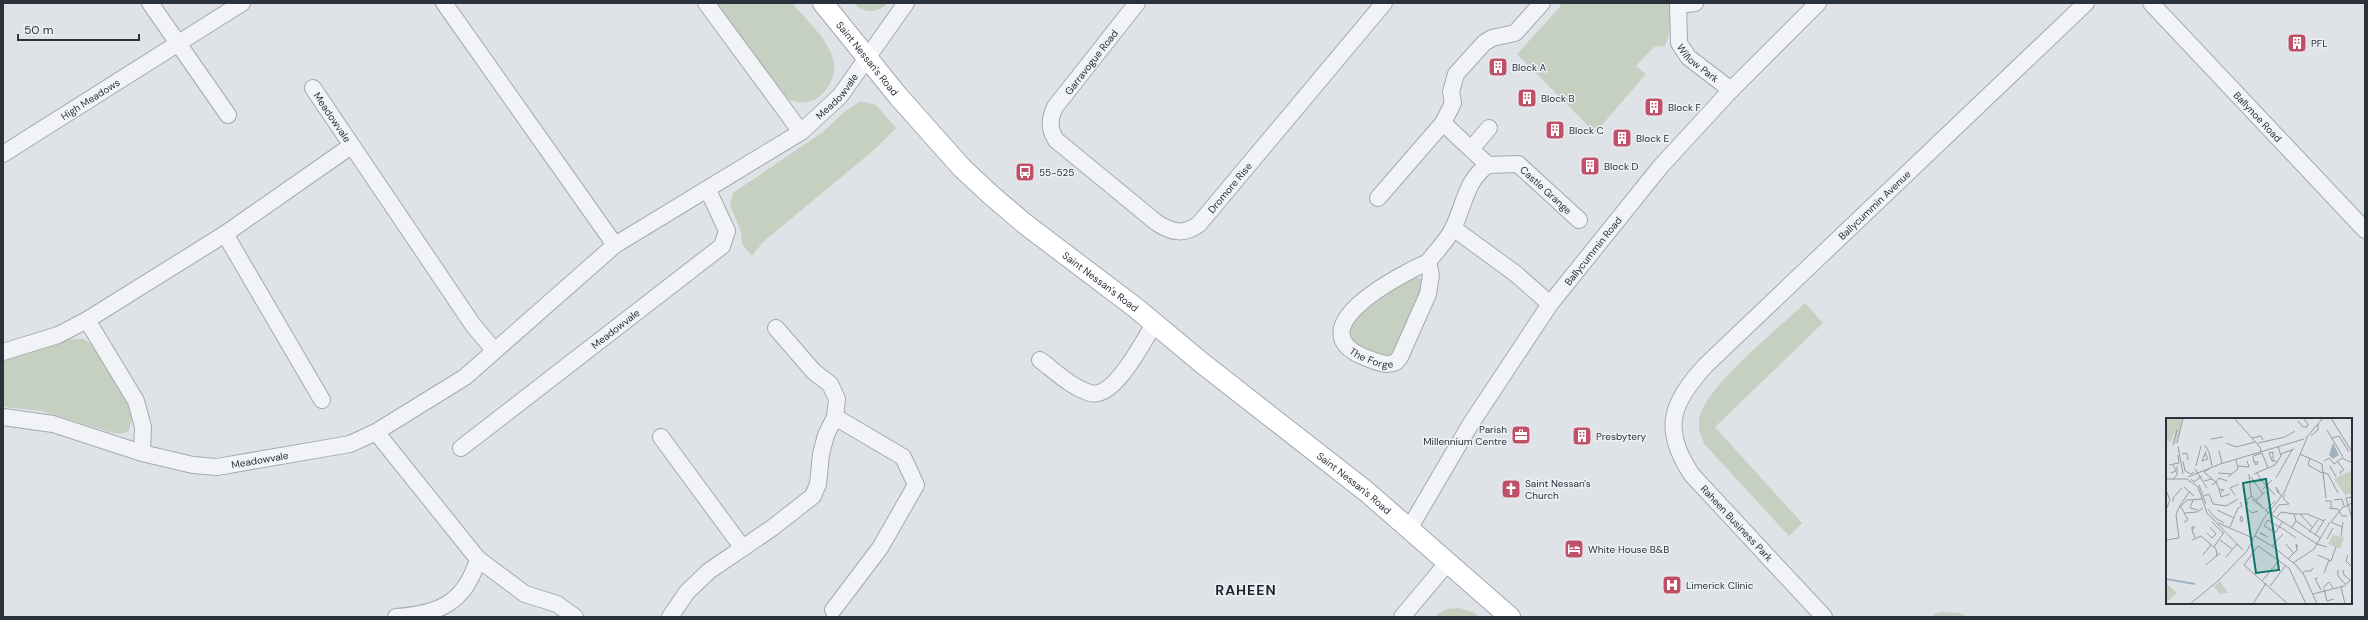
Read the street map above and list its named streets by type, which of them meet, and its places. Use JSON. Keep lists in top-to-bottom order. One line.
{"streets":{"main road":["Saint Nessan's Road"],"street":["Garravogue Road","Willow Park","Meadowvale","High Meadows","Ballynoe Road","Dromore Rise","Castle Grange","Ballycummin Avenue","Ballycummin Road","The Forge","Raheen Business Park"]},"crossings":[["Saint Nessan's Road","Meadowvale"],["Saint Nessan's Road","Ballycummin Road"],["Garravogue Road","Dromore Rise"],["Willow Park","Ballycummin Road"],["Ballycummin Avenue","Raheen Business Park"]],"districts":["RAHEEN"],"places":{"building":["PFL","Block A","Block B","Block F","Block C","Block E","Block D","Presbytery"],"bus stop":["55-525"],"office":["Parish Millennium Centre"],"church":["Saint Nessan's Church"],"hotel":["White House B&B"],"hospital":["Limerick Clinic"]},"scale_bar":"50 m"}
